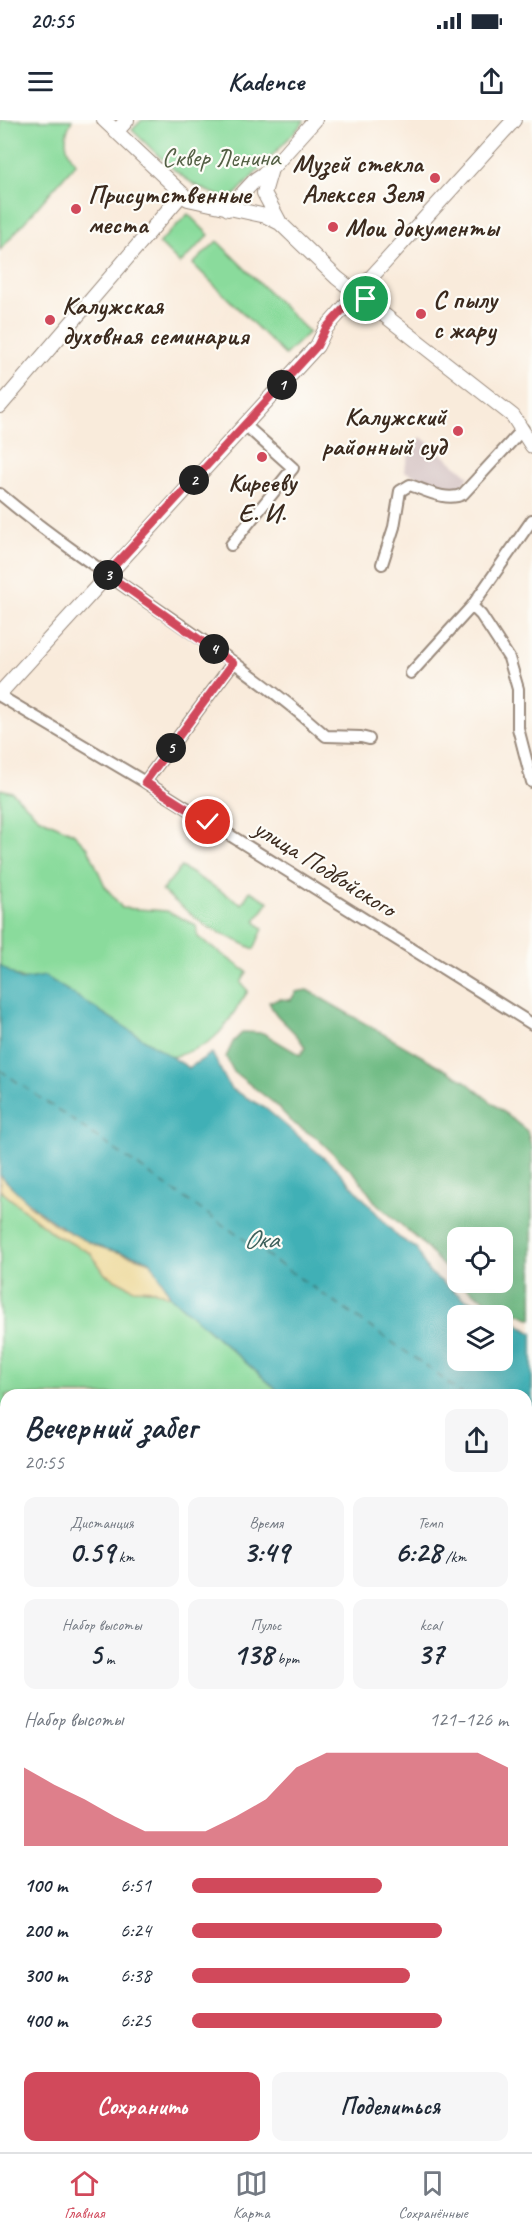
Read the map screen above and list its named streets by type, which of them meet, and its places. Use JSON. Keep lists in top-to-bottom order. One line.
{"streets":{"street":["улица Подвойского"]},"water":["Ока"],"parks":["Сквер Ленина"],"places":["Музей стекла Алексея Зеля","Присутственные места","Мои документы","С пылу с жару","Калужская духовная семинария","Калужский районный суд","Кирееву Е. И."],"page":{"status":"20:55","header":"Kadence","pins":["1","2","3","4","5"],"heading":["Вечерний забег","20:55"],"stats":[["Дистанция","0.59 km"],["Время","3:49"],["Темп","6:28 /km"],["Набор высоты","5 m"],["Пульс","138 bpm"],["kcal","37"]],"chart":["Набор высоты","121–126 m"],"list":[{"name":"100 m","note":"6:51"},{"name":"200 m","note":"6:24"},{"name":"300 m","note":"6:38"},{"name":"400 m","note":"6:25"}],"buttons":["Сохранить","Поделиться"],"tabs":["Главная","Карта","Сохранённые"]}}
